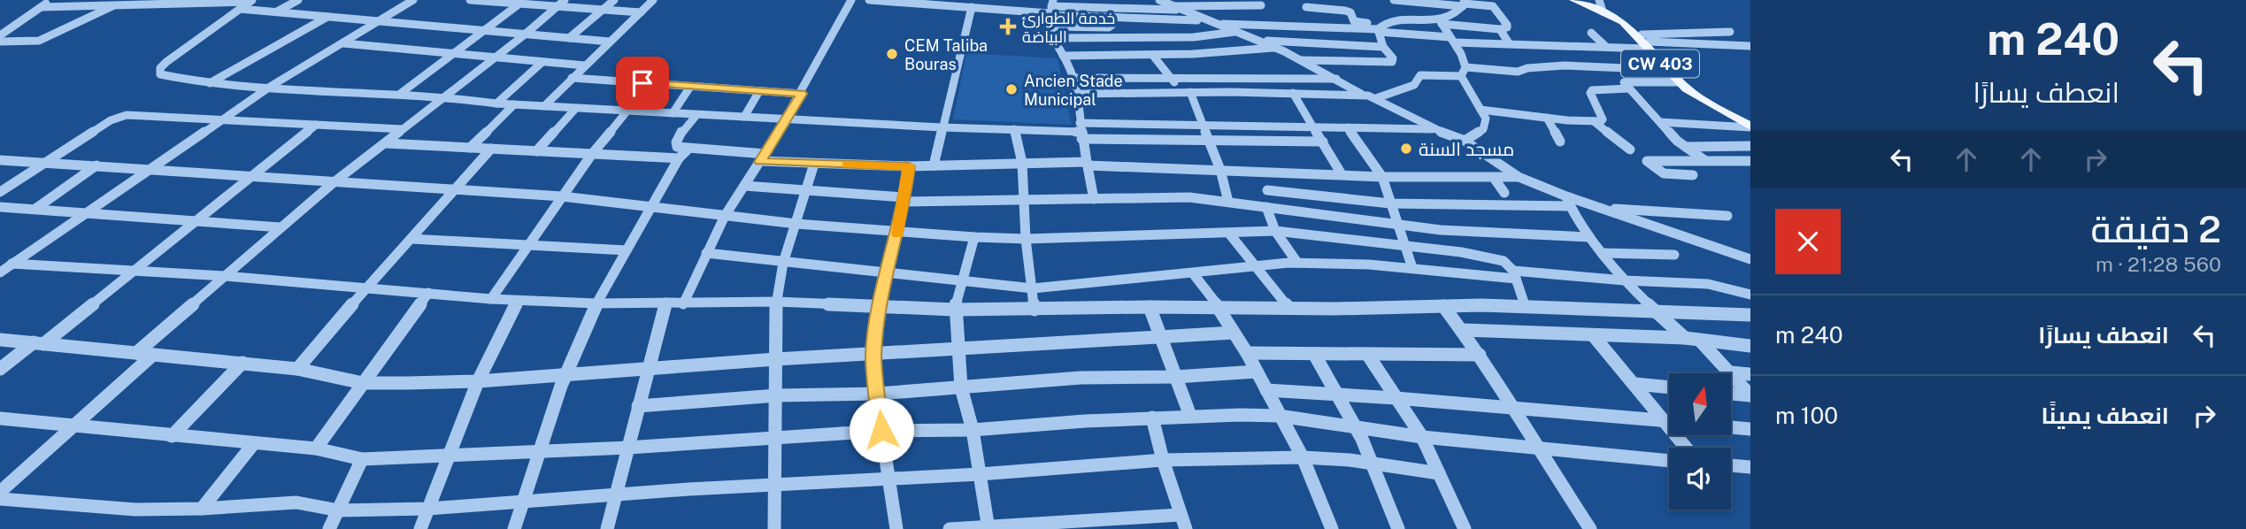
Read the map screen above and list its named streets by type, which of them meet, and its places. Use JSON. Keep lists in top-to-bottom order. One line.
{"streets":{"main road":["CW 403"]},"places":{"health":["خدمة الطوارئ البياضة"],"other":["CEM Taliba Bouras","Ancien Stade Municipal","مسجد السنة"]},"north":"top","page":{"turn":["240 m","انعطف يسارًا"],"heading":["2 دقيقة","560 m · 21:28"],"list":[{"name":"انعطف يسارًا","value":"240 m"},{"name":"انعطف يمينًا","value":"100 m"}]}}
